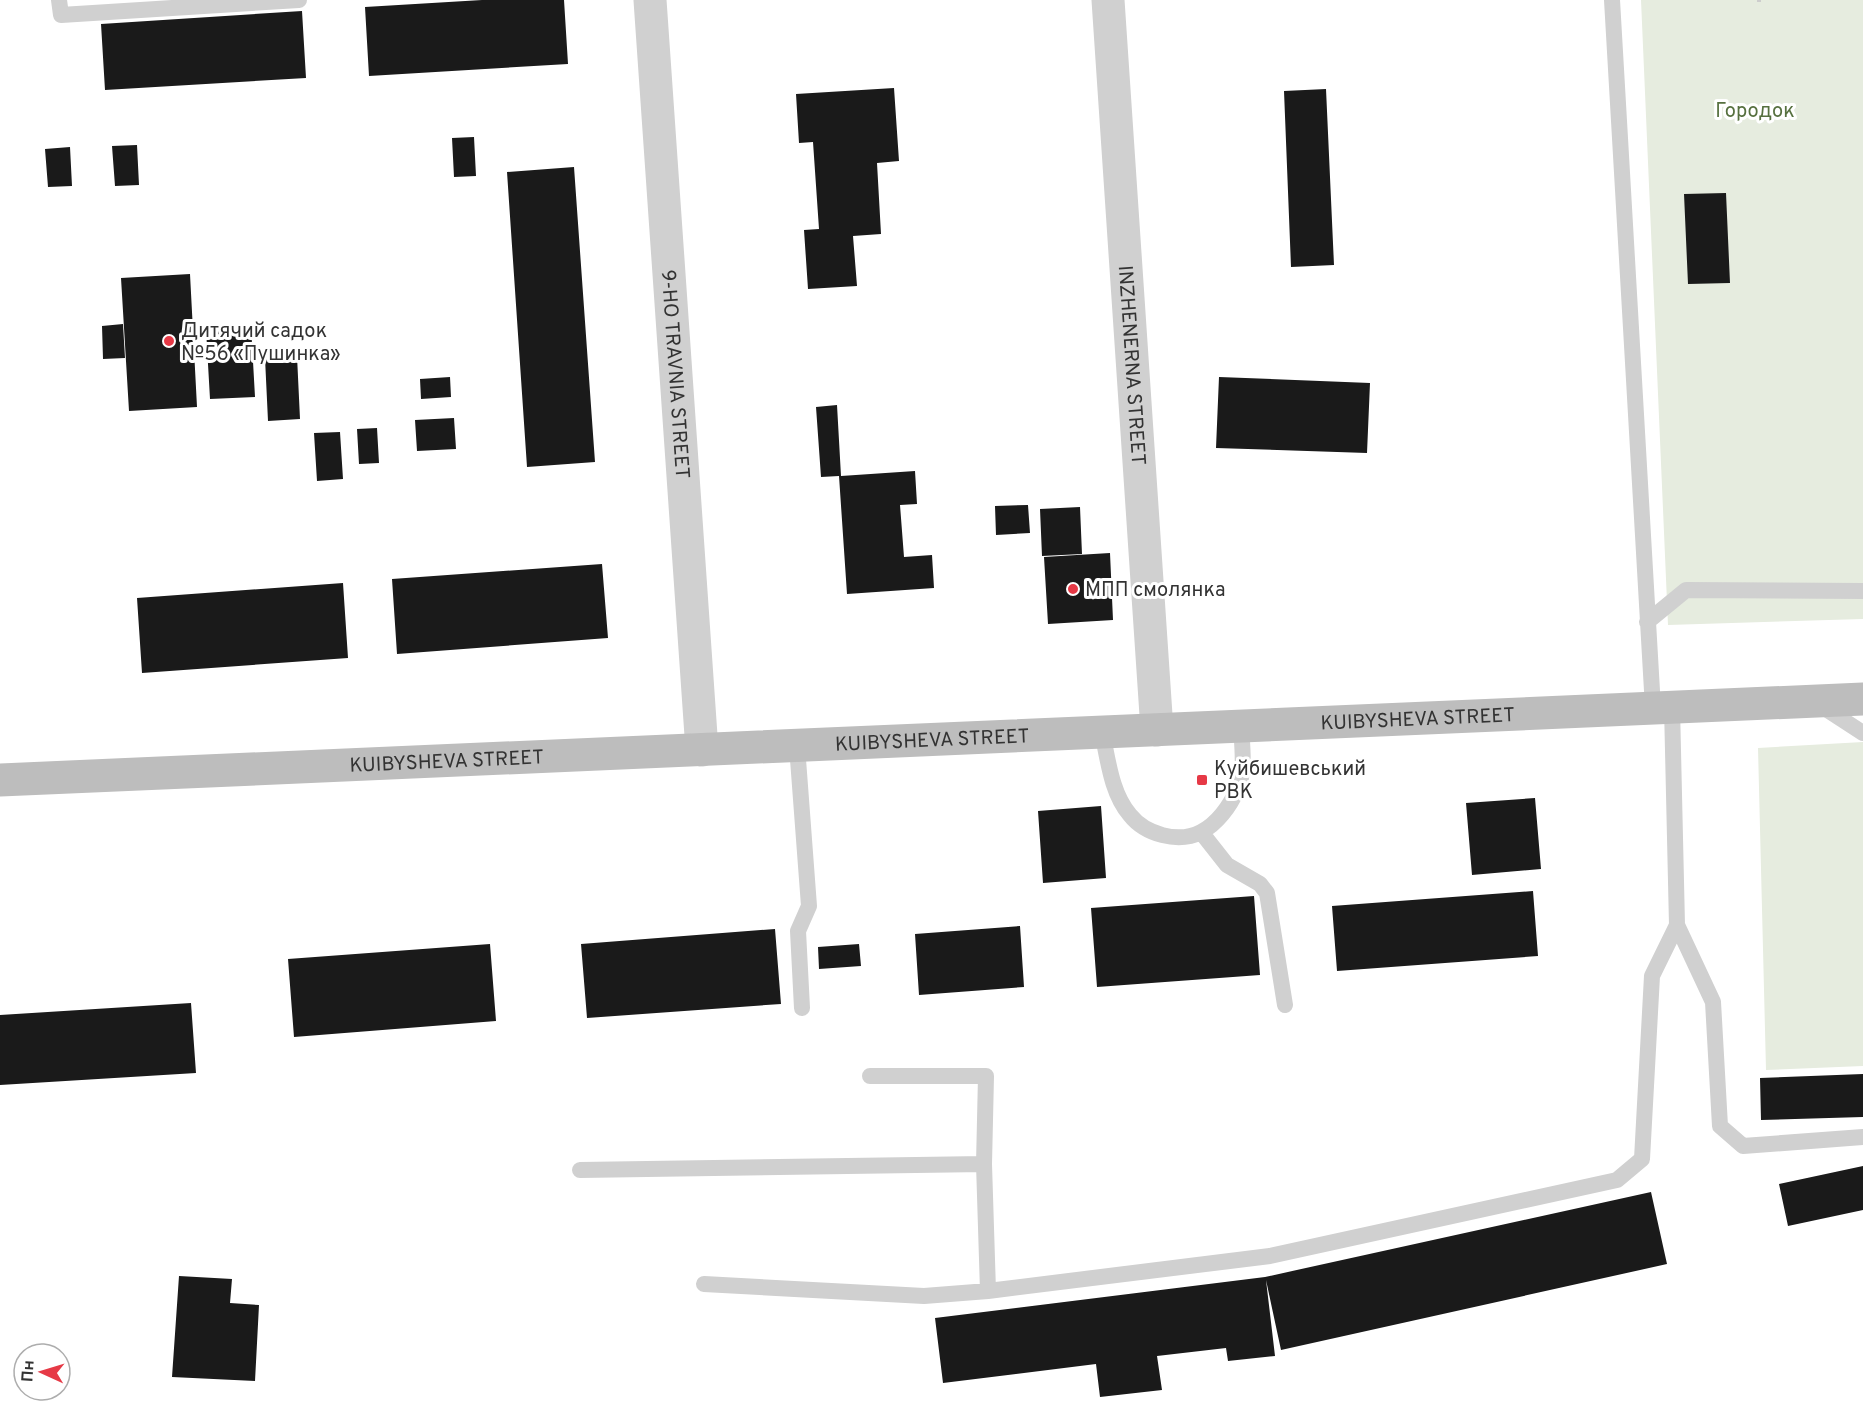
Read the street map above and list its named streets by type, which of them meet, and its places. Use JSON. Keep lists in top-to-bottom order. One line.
{"streets":{"main road":["KUIBYSHEVA STREET"],"street":["INZHENERNA STREET","9-HO TRAVNIA STREET"]},"crossings":[["INZHENERNA STREET","KUIBYSHEVA STREET"],["9-HO TRAVNIA STREET","KUIBYSHEVA STREET"]],"parks":["Городок"],"places":{"other":["Дитячий садок №56 «Пушинка»","МПП смолянка"],"transit":["Куйбишевський РВК"]},"north":"left"}
